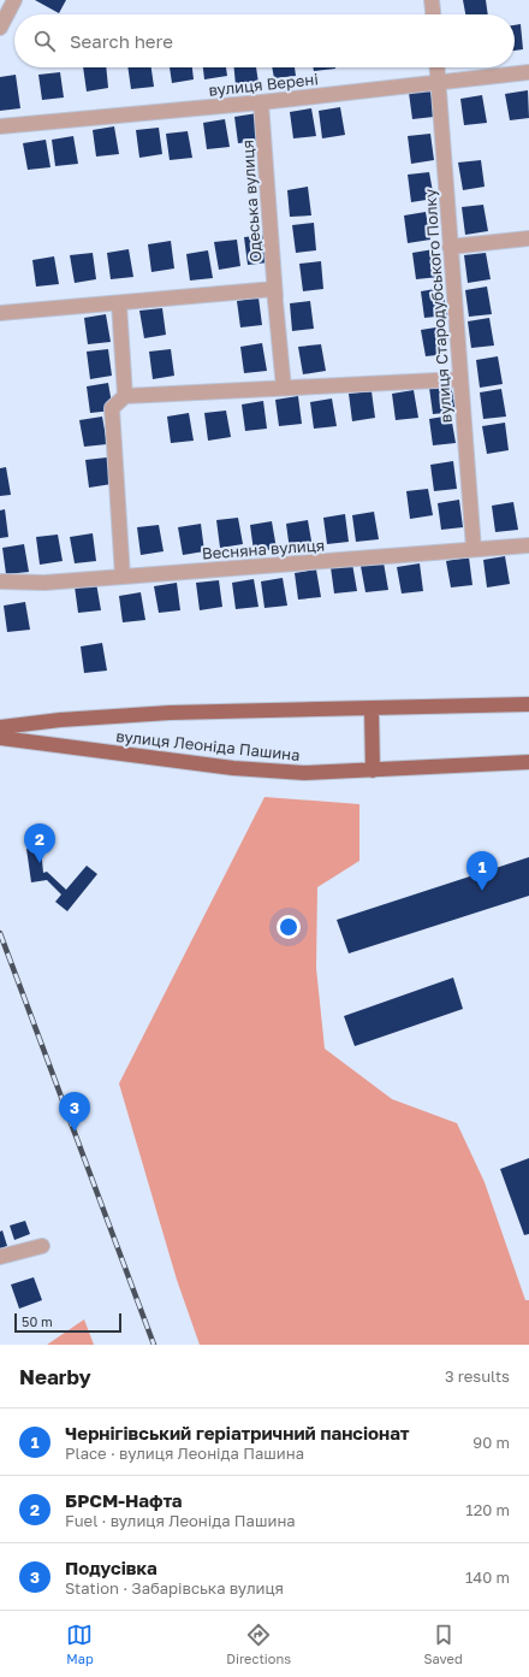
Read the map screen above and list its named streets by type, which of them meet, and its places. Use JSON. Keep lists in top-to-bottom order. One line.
{"streets":{"main road":["вулиця Леоніда Пашина"],"street":["вулиця Верені","Одеська вулиця","вулиця Стародубського Полку","Весняна вулиця"]},"crossings":[["вулиця Верені","Одеська вулиця"],["вулиця Верені","вулиця Стародубського Полку"],["вулиця Стародубського Полку","Весняна вулиця"]],"scale_bar":"50 m","page":{"search":"Search here","pins":["2","1","3"],"scale":"50 m","heading":["Nearby","3 results"],"list":[{"mark":"1","name":"Чернігівський геріатричний пансіонат","note":"Place · вулиця Леоніда Пашина","value":"90 m"},{"mark":"2","name":"БРСМ-Нафта","note":"Fuel · вулиця Леоніда Пашина","value":"120 m"},{"mark":"3","name":"Подусівка","note":"Station · Забарівська вулиця","value":"140 m"}],"nav":["Map","Directions","Saved"]}}
